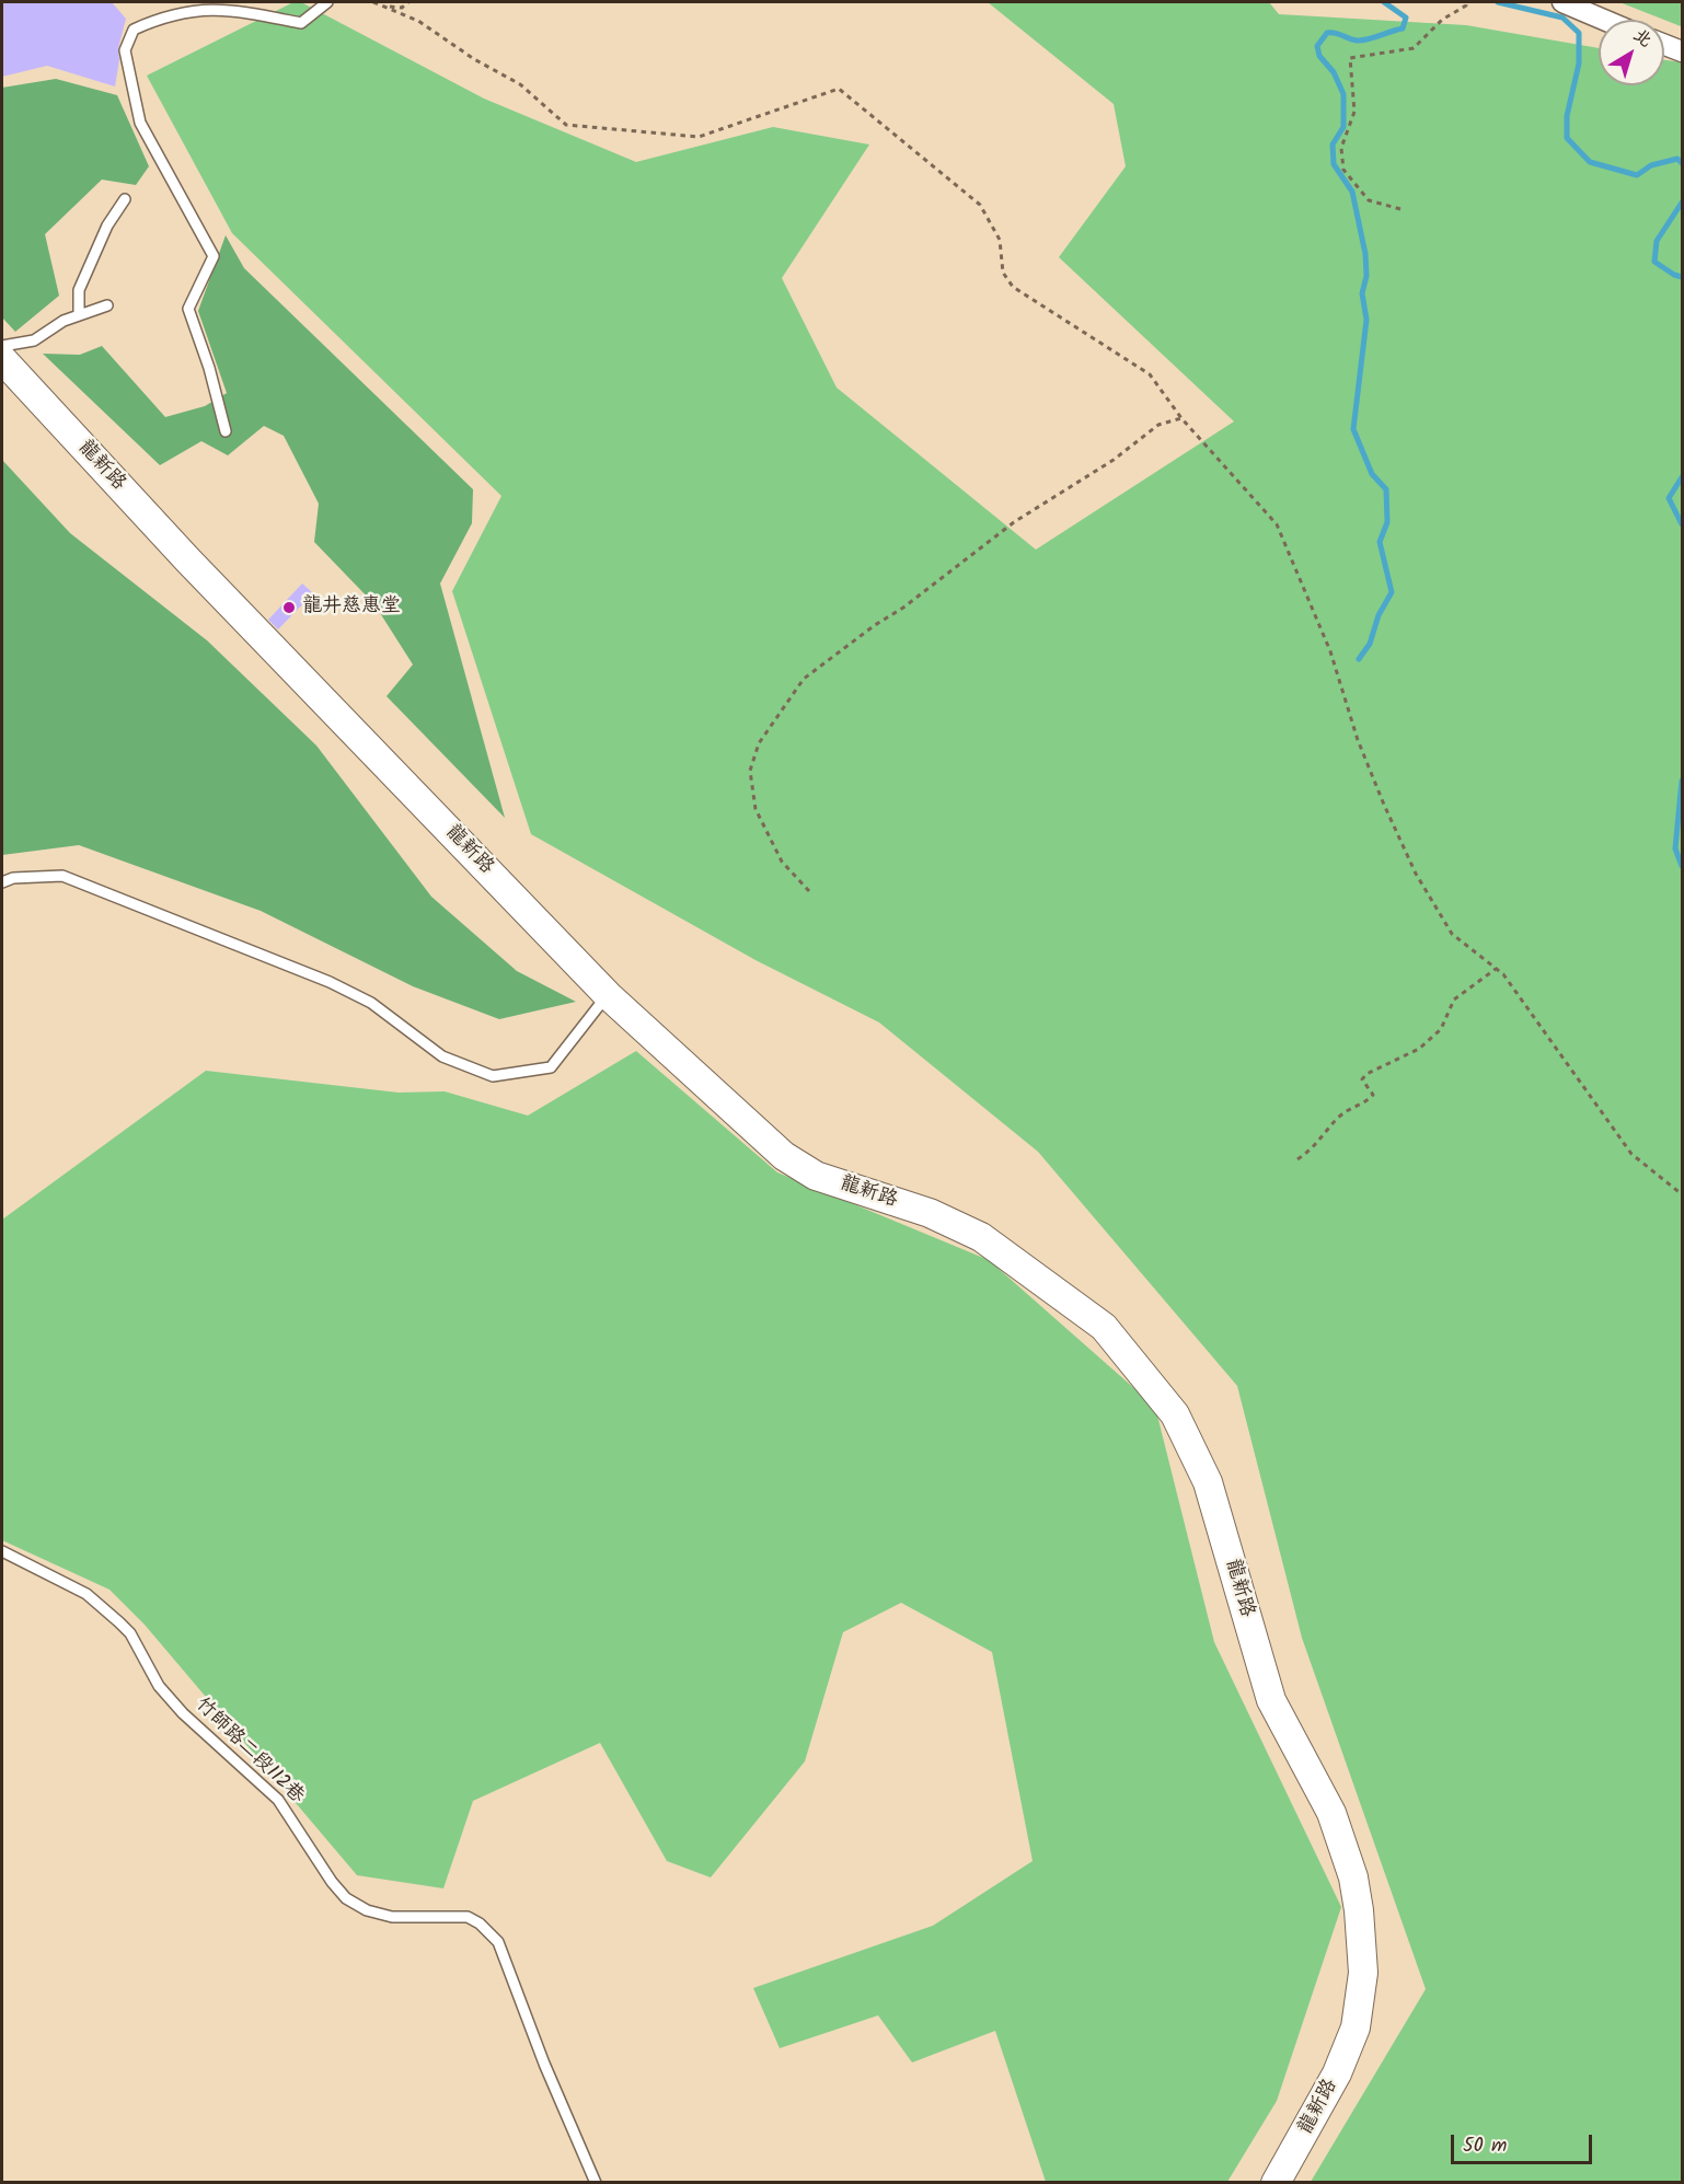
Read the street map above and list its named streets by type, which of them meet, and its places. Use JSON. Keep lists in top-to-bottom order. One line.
{"streets":{"street":["龍新路"],"lane":["竹師路二段112巷"]},"places":["龍井慈惠堂"],"scale_bar":"50 m","north":"top right"}
